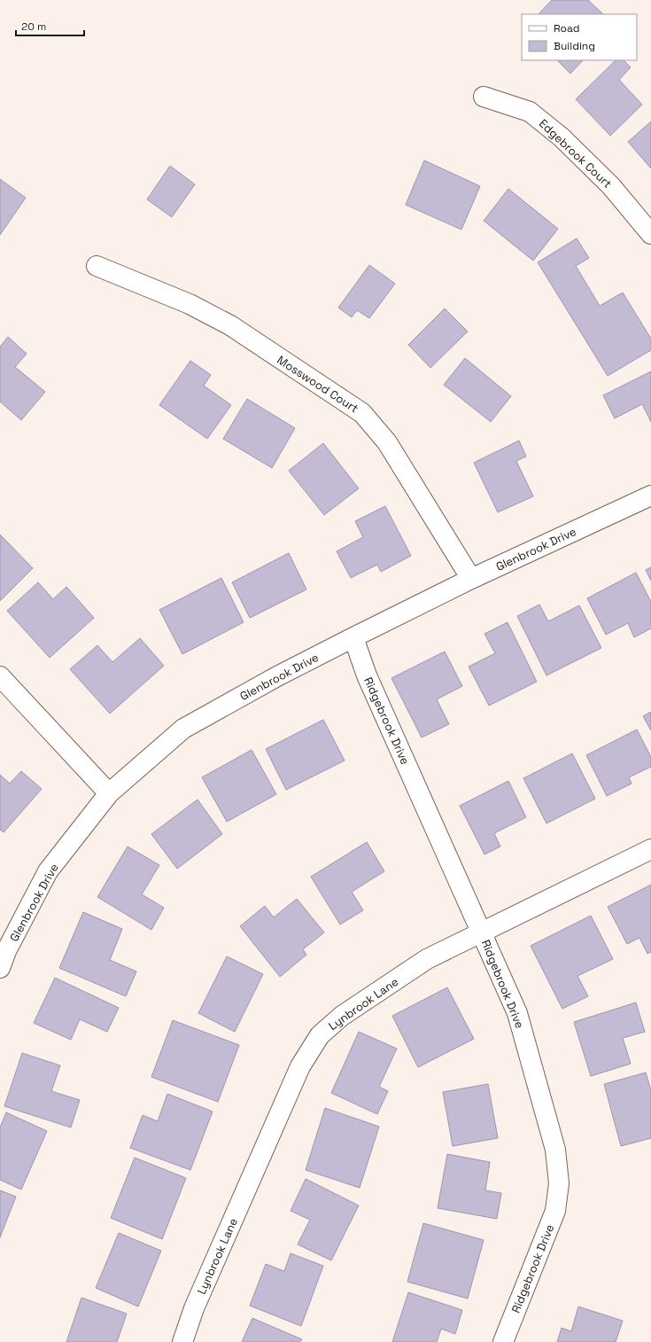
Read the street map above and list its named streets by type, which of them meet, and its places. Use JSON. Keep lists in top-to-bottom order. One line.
{"streets":{"street":["Edgebrook Court","Mosswood Court","Glenbrook Drive","Ridgebrook Drive","Lynbrook Lane"]},"crossings":[["Mosswood Court","Glenbrook Drive"],["Glenbrook Drive","Ridgebrook Drive"],["Ridgebrook Drive","Lynbrook Lane"]],"legend":["Road","Building"],"scale_bar":"20 m"}
